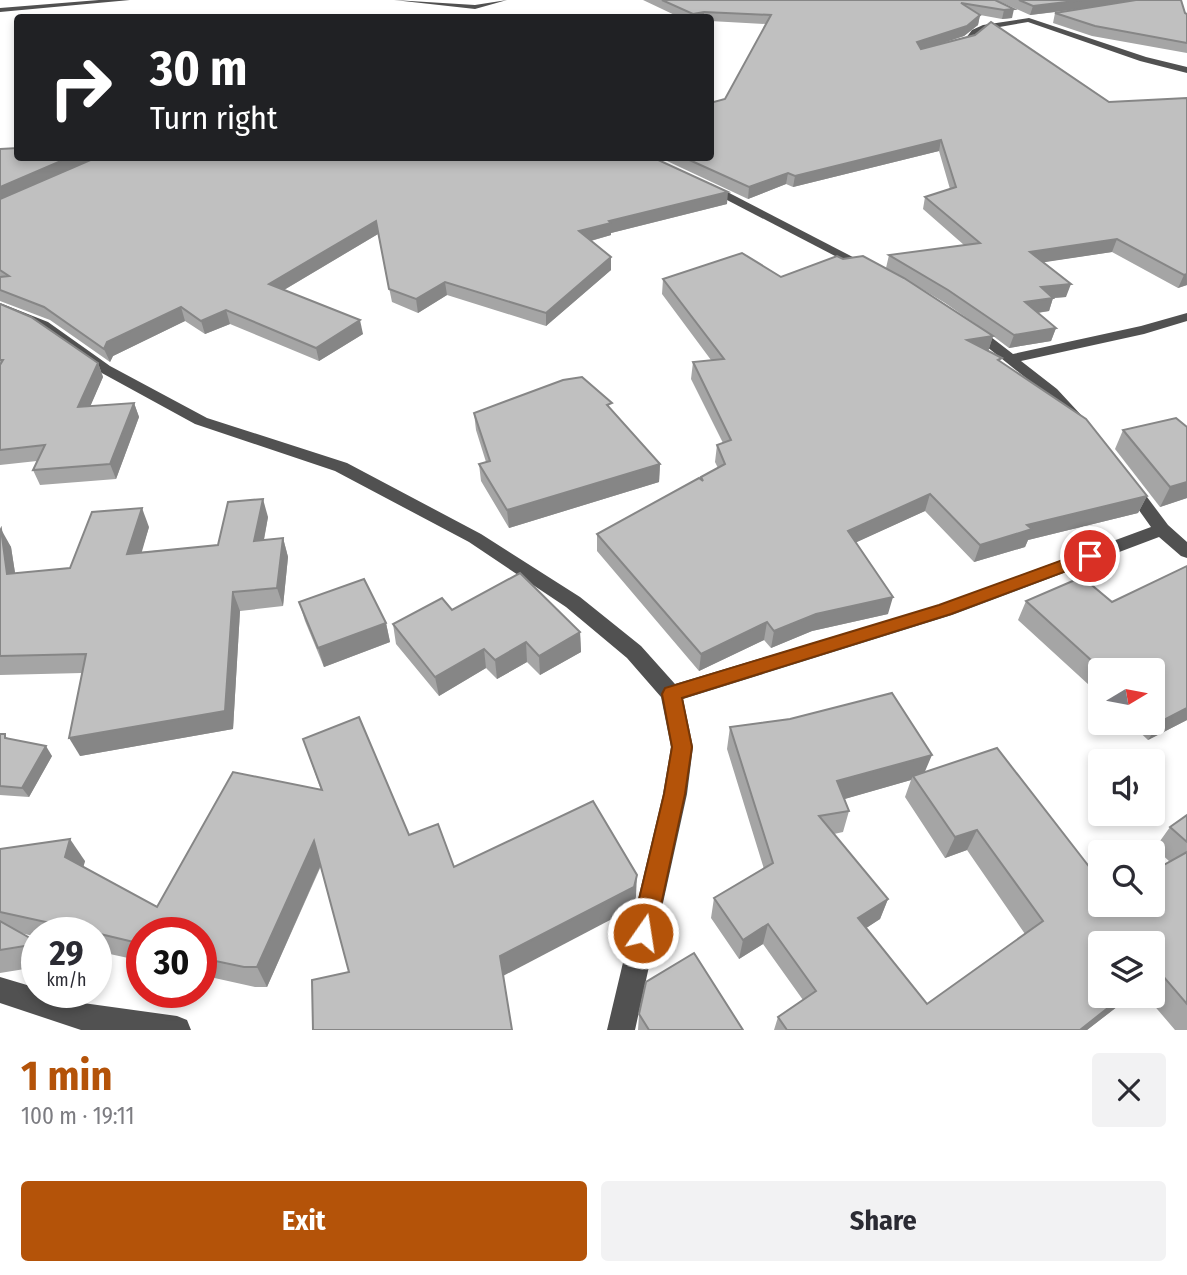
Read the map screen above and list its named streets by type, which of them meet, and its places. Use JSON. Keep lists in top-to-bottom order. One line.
{"north":"right","page":{"turn":["30 m","Turn right"],"speed":"29 km/h","limit":"30","heading":["1 min","100 m · 19:11"],"buttons":["Exit","Share"]}}
